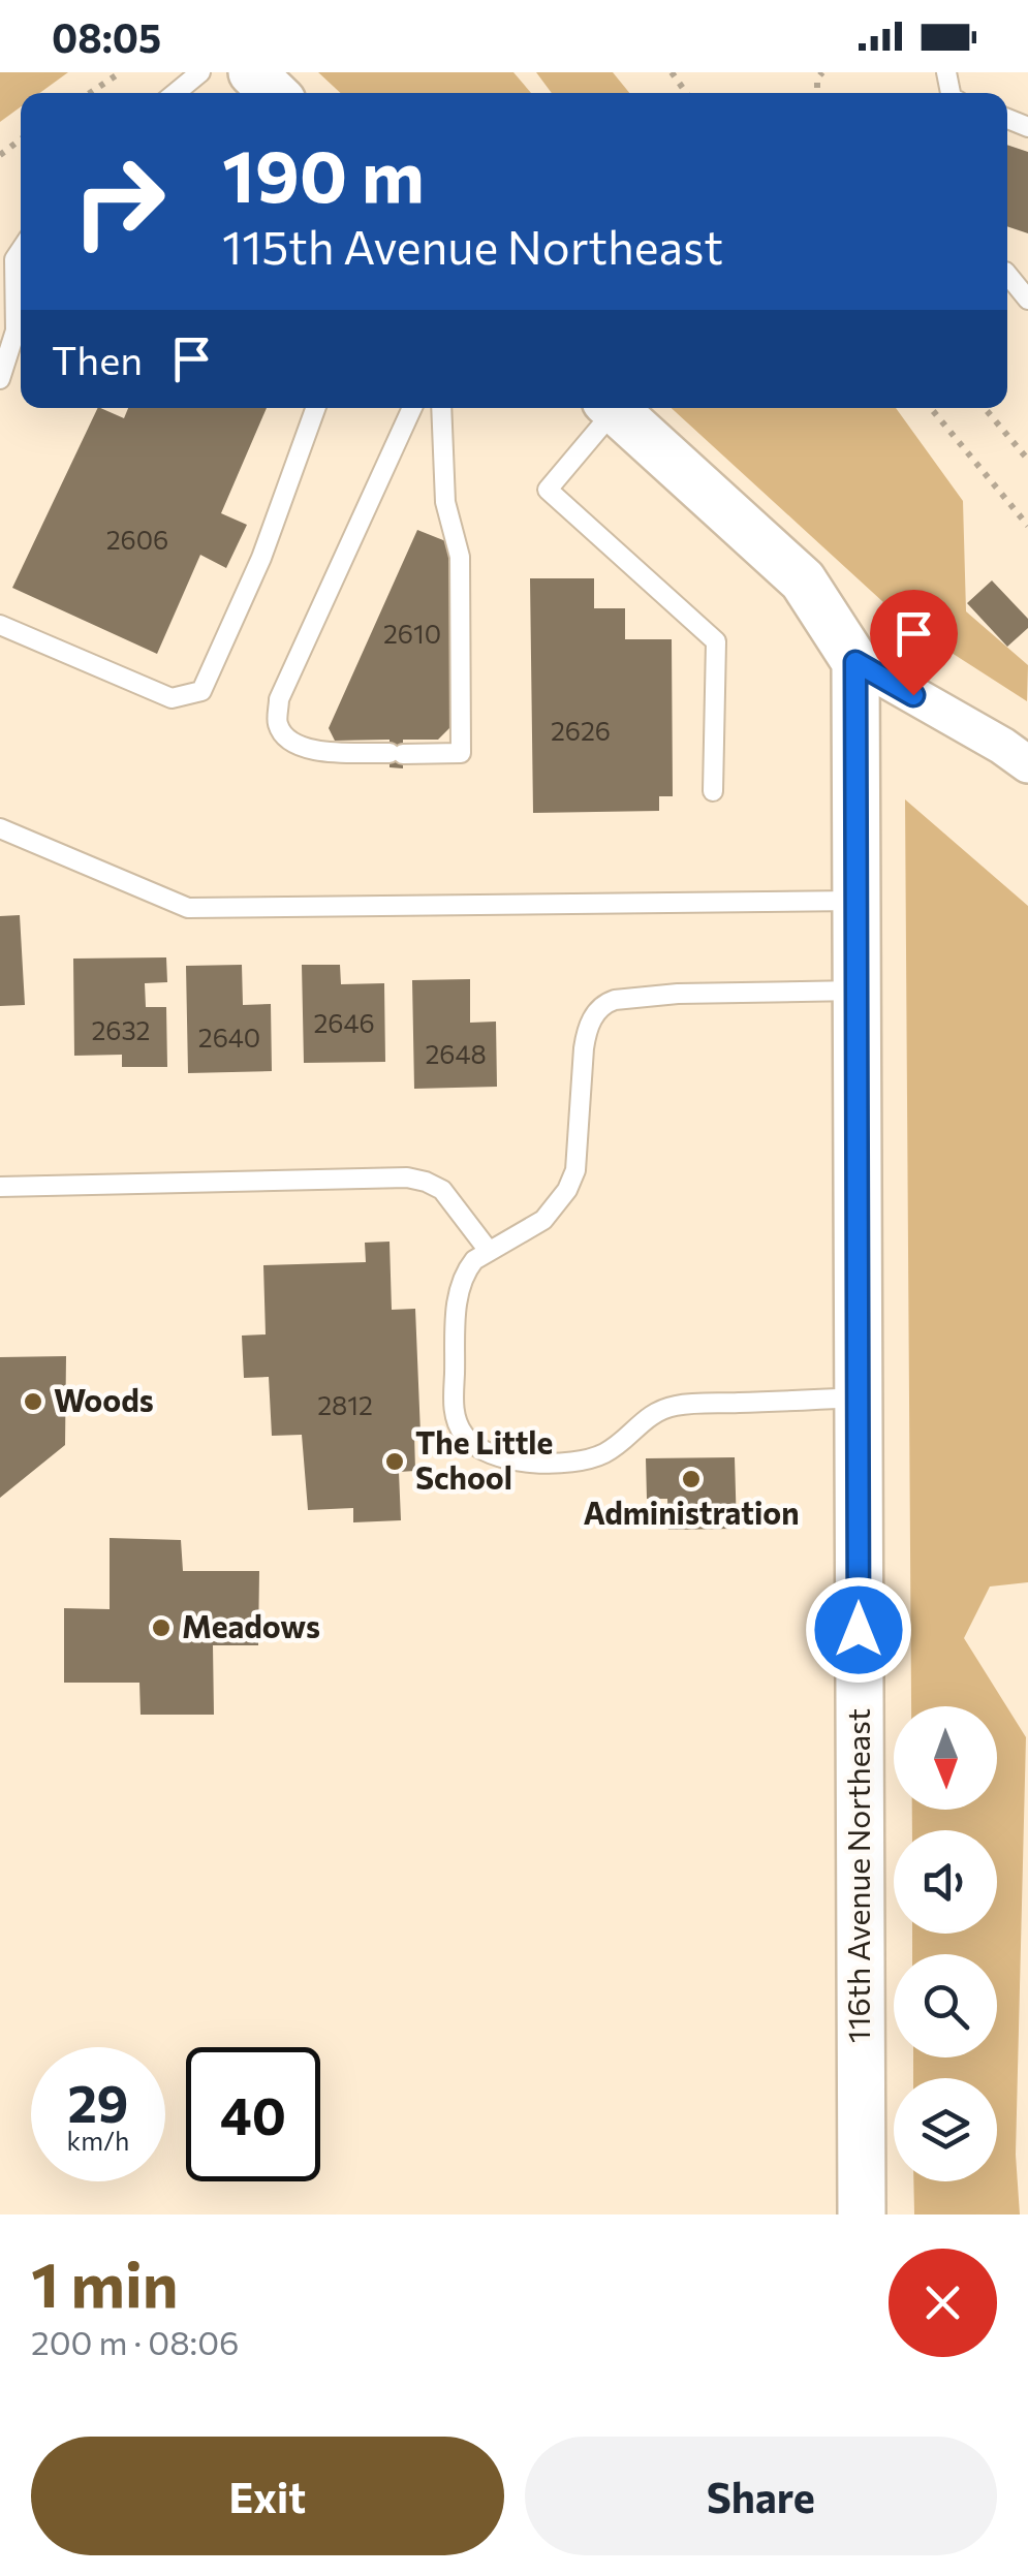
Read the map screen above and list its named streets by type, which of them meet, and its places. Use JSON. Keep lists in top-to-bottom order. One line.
{"streets":{"street":["116th Avenue Northeast"]},"places":["Woods","The Little School","Administration","Meadows"],"house_numbers":["2606","2610","2626","2646","2632","2640","2648","2812"],"north":"bottom","page":{"status":"08:05","turn":["190 m","115th Avenue Northeast"],"then":"Then","speed":"29 km/h","limit":"40","heading":["1 min","200 m · 08:06"],"buttons":["Exit","Share"]}}
